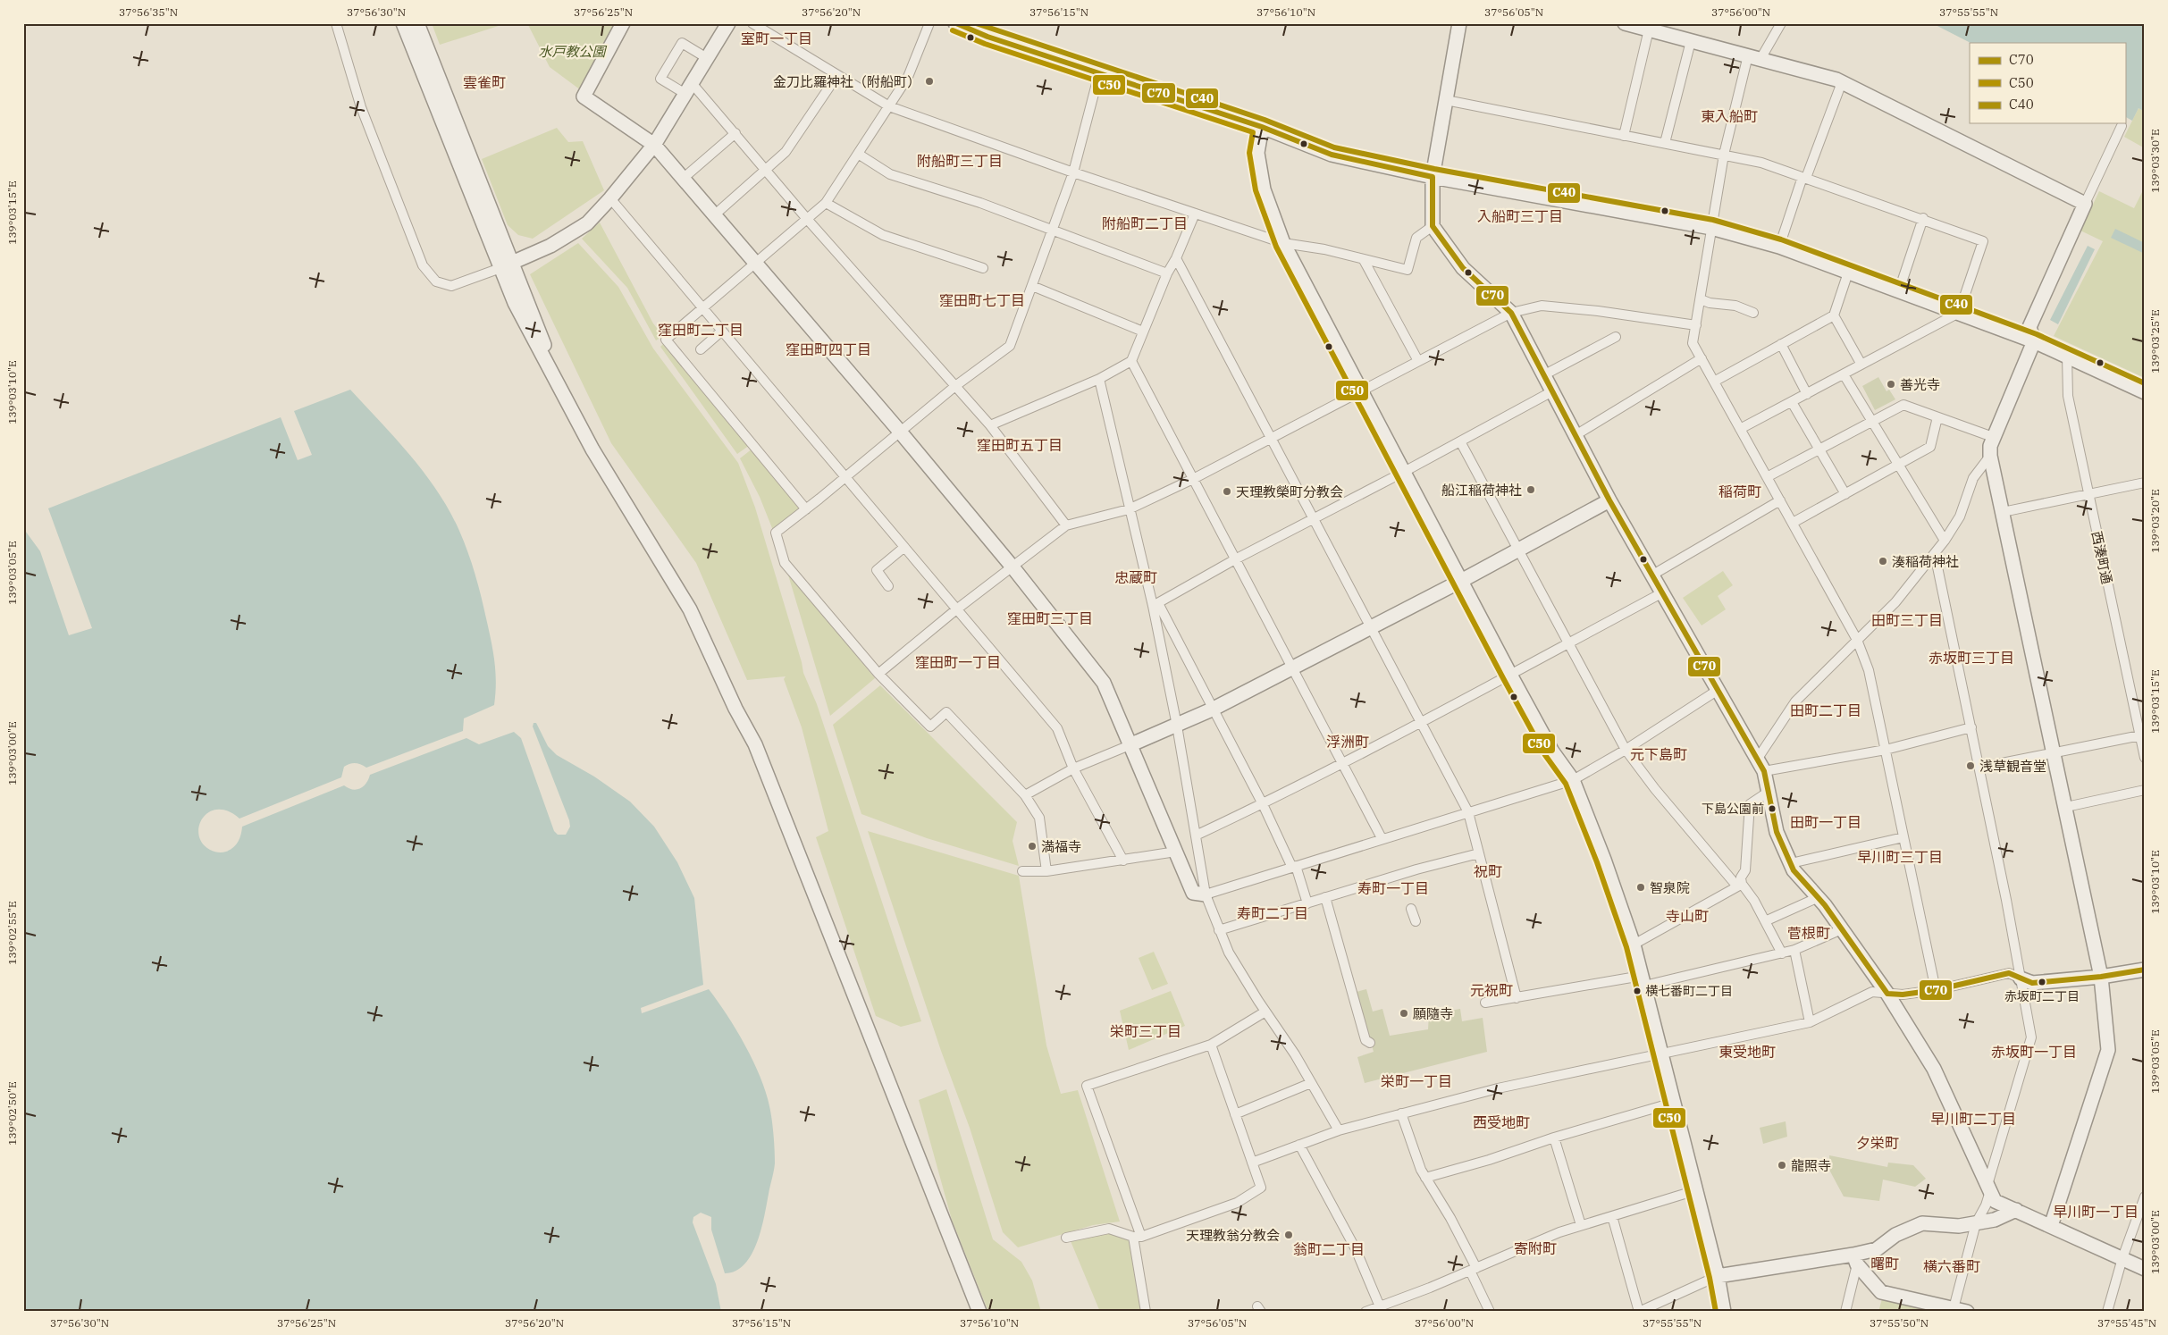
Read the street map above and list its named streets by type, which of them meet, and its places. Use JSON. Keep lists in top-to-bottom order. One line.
{"streets":{"street":["西湊町通"]},"districts":["室町一丁目","雲雀町","東入船町","附船町三丁目","入船町三丁目","附船町二丁目","窪田町七丁目","窪田町二丁目","窪田町四丁目","窪田町五丁目","稲荷町","忠蔵町","窪田町三丁目","田町三丁目","赤坂町三丁目","窪田町一丁目","田町二丁目","浮洲町","元下島町","田町一丁目","早川町三丁目","祝町","寿町一丁目","寿町二丁目","寺山町","菅根町","元祝町","栄町三丁目","東受地町","赤坂町一丁目","栄町一丁目","早川町二丁目","西受地町","夕栄町","早川町一丁目","寄附町","翁町二丁目","曙町","横六番町"],"parks":["水戸教公園"],"places":["金刀比羅神社（附船町）","善光寺","船江稲荷神社","天理教榮町分教会","湊稲荷神社","浅草観音堂","下島公園前","満福寺","智泉院","赤坂町二丁目","横七番町二丁目","願隨寺","龍照寺","天理教翁分教会"],"lines":["transit line C70","transit line C40","transit line C50"],"legend":["C70","C50","C40"],"coordinates":["37°56'35\"N","37°56'30\"N","37°56'25\"N","37°56'20\"N","37°56'15\"N","37°56'10\"N","37°56'05\"N","37°56'00\"N","37°55'55\"N","139°03'30\"E","139°03'15\"E","139°03'25\"E","139°03'10\"E","139°03'20\"E","139°03'05\"E","139°03'00\"E","139°02'55\"E","139°02'50\"E","37°55'50\"N","37°55'45\"N"]}
